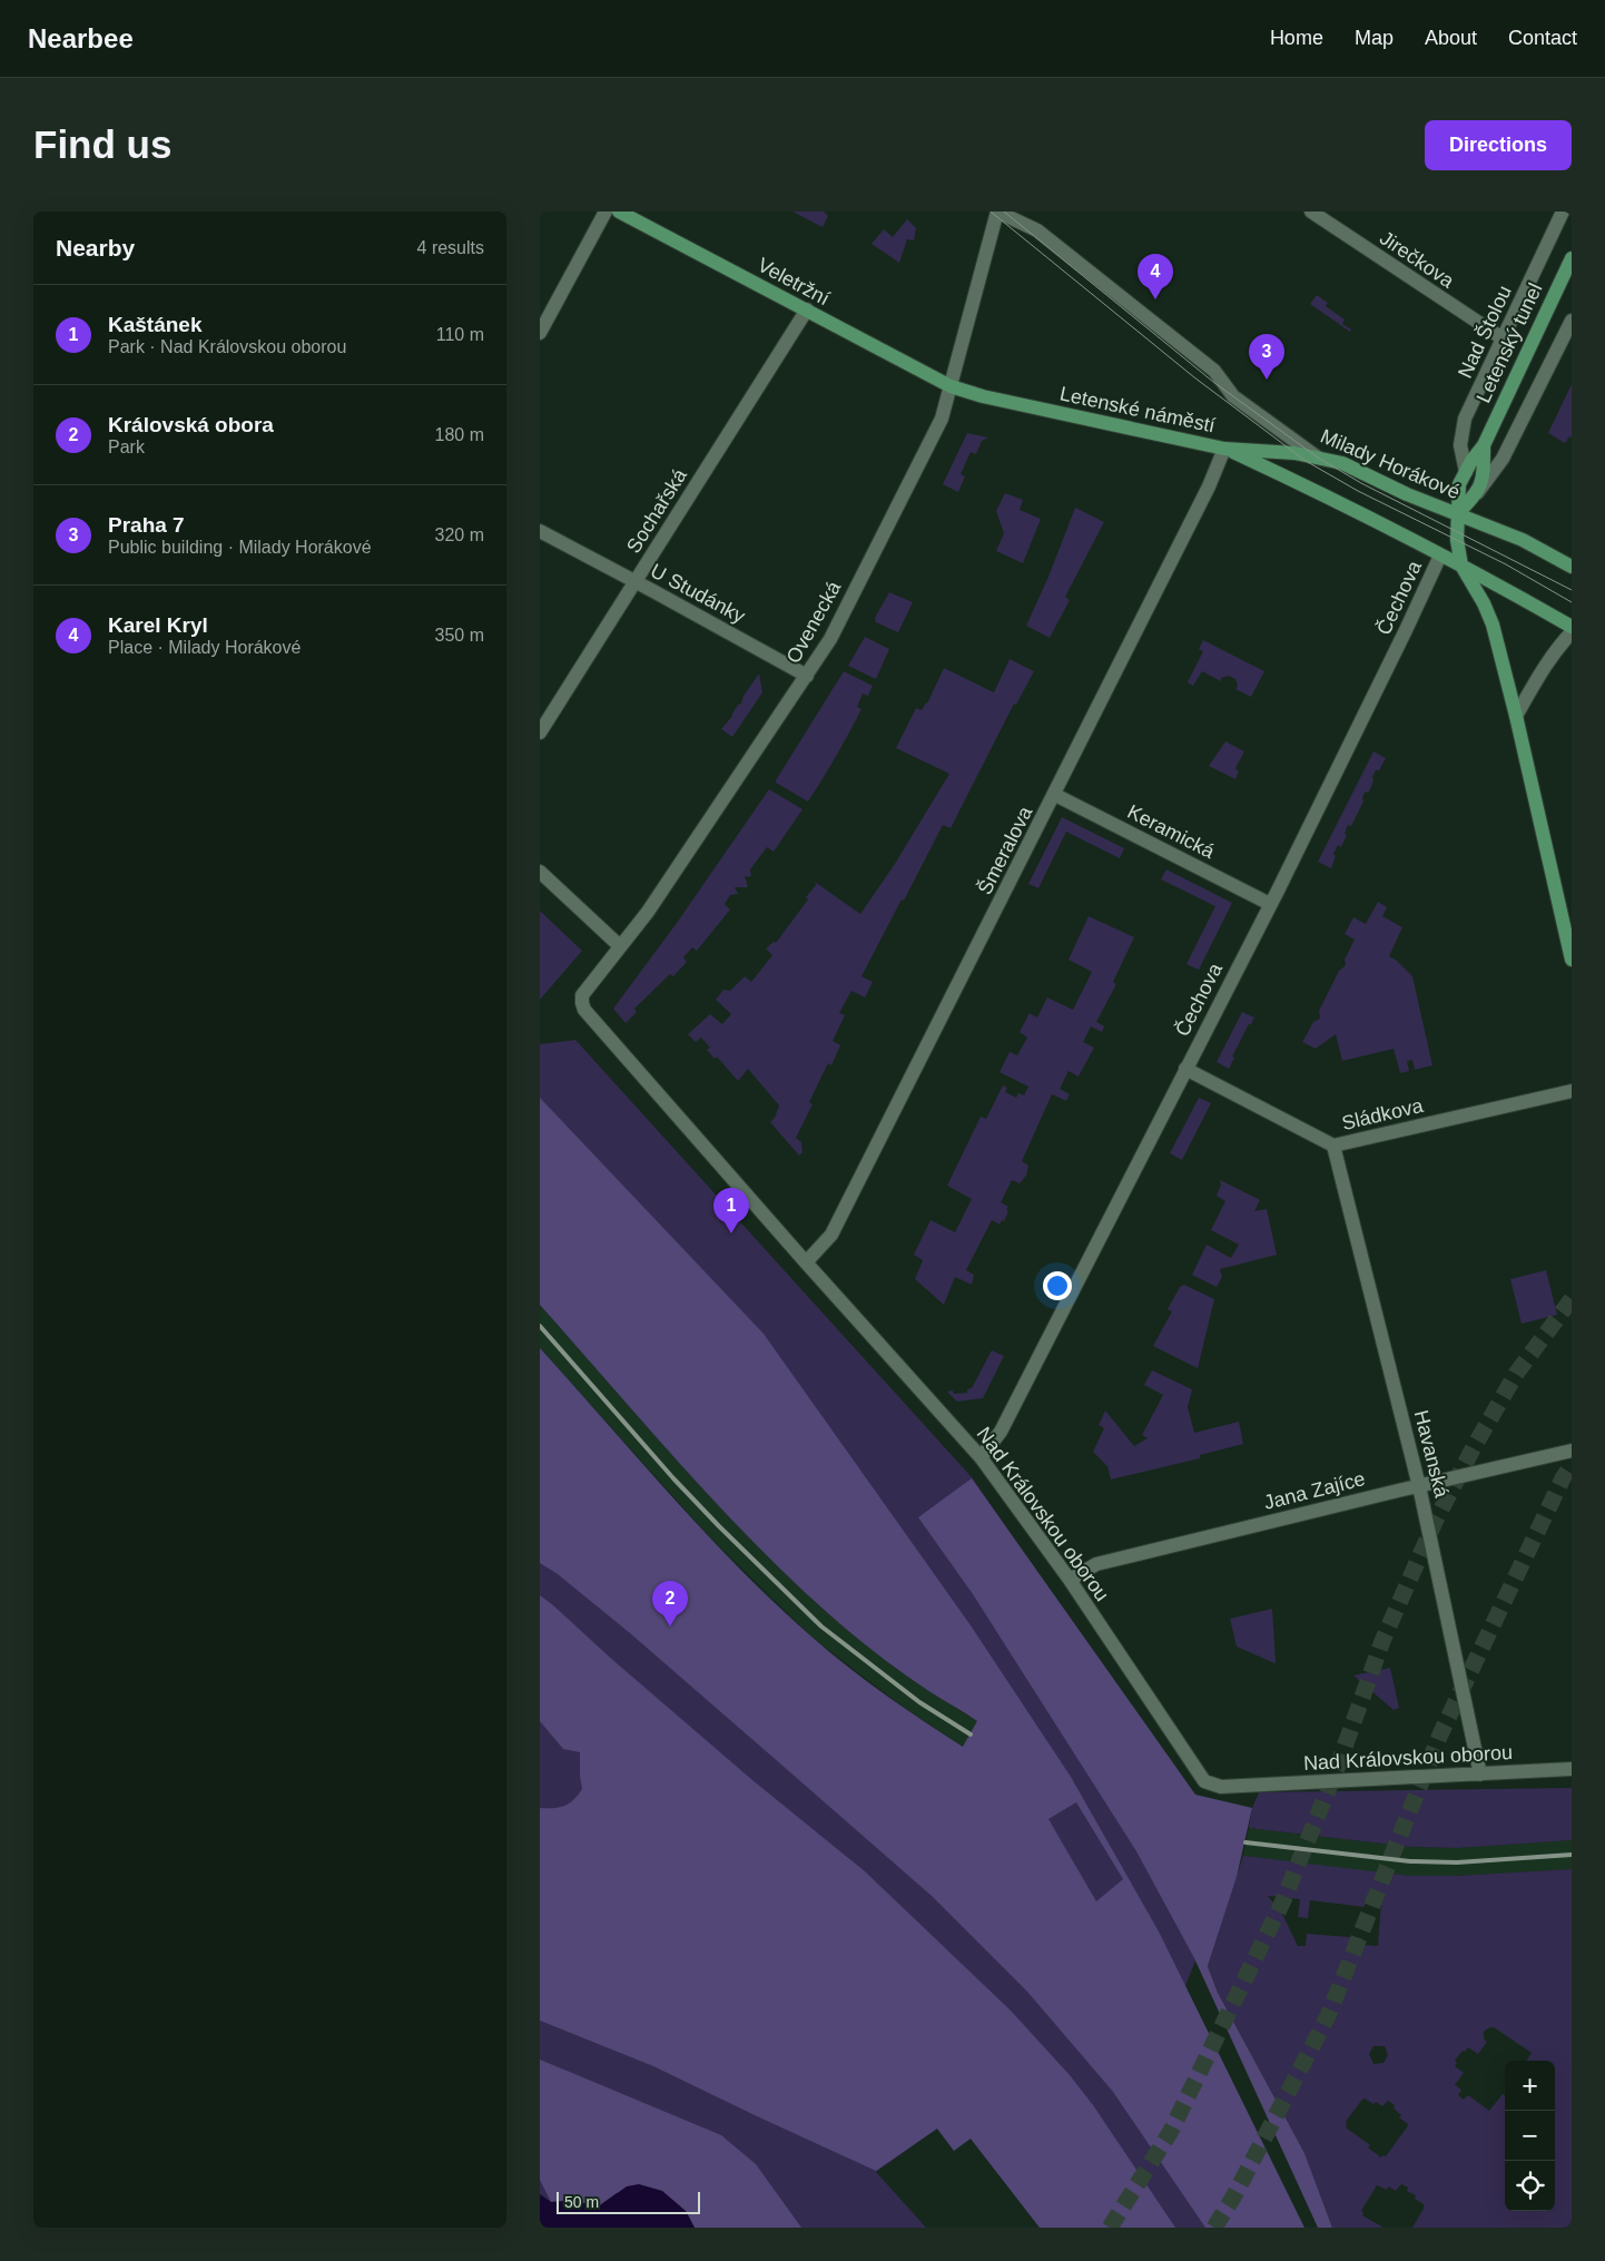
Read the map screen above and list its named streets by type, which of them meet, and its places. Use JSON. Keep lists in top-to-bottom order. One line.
{"streets":{"main road":["Veletržní","Letenský tunel","Letenské náměstí","Milady Horákové"],"street":["Jirečkova","Nad Štolou","Sochařská","U Studánky","Čechova","Ovenecká","Keramická","Šmeralova","Sládkova","Havanská","Jana Zajíce","Nad Královskou oborou"]},"crossings":[["Jirečkova","Nad Štolou"],["Veletržní","Letenské náměstí"],["Veletržní","Sochařská"],["Veletržní","Ovenecká"],["Nad Štolou","Letenský tunel"],["Letenský tunel","Milady Horákové"],["Letenské náměstí","Milady Horákové"],["Letenské náměstí","Ovenecká"],["Letenské náměstí","Šmeralova"],["Milady Horákové","Ovenecká"],["Sochařská","U Studánky"],["U Studánky","Ovenecká"],["Čechova","Keramická"],["Čechova","Sládkova"],["Čechova","Nad Královskou oborou"],["Ovenecká","Nad Královskou oborou"],["Keramická","Šmeralova"],["Šmeralova","Nad Královskou oborou"],["Sládkova","Havanská"],["Havanská","Jana Zajíce"],["Havanská","Nad Královskou oborou"],["Jana Zajíce","Nad Královskou oborou"]],"scale_bar":"50 m","page":{"header":"Nearbee","nav":["Home","Map","About","Contact"],"buttons":"Directions","title":"Find us","heading":["Nearby","4 results"],"pins":["4","3","1","2"],"list":[{"mark":"1","name":"Kaštánek","note":"Park · Nad Královskou oborou","value":"110 m"},{"mark":"2","name":"Královská obora","note":"Park","value":"180 m"},{"mark":"3","name":"Praha 7","note":"Public building · Milady Horákové","value":"320 m"},{"mark":"4","name":"Karel Kryl","note":"Place · Milady Horákové","value":"350 m"}],"map_buttons":["+","−"],"scale":"50 m"}}
